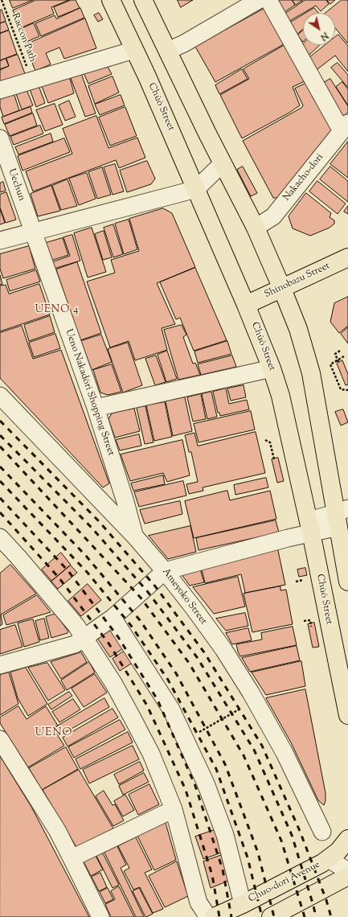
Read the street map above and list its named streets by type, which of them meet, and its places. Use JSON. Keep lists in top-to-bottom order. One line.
{"streets":{"main road":["Chūō Street","Shinobazu Street","Chuo-dori Avenue"],"street":["Nakacho-dori","Uechun","Ueno Nakadōri Shopping Street","Ameyoko Street"],"path":["Raccon Path"]},"crossings":[["Chūō Street","Shinobazu Street"],["Uechun","Ueno Nakadōri Shopping Street"],["Ueno Nakadōri Shopping Street","Ameyoko Street"]],"districts":["UENO 4","UENO"],"north":"bottom right"}
